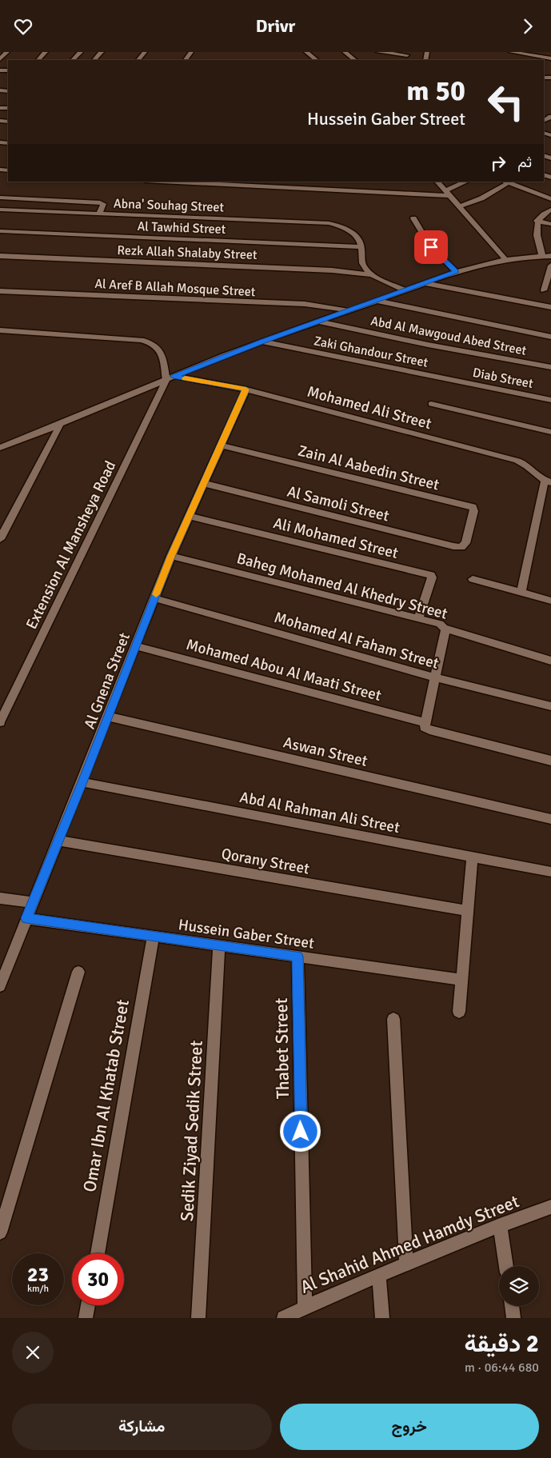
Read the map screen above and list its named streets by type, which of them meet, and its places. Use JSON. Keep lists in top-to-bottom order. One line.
{"streets":{"street":["Abna' Souhag Street","Al Tawhid Street","Rezk Allah Shalaby Street","Al Aref B Allah Mosque Street","Abd Al Mawgoud Abed Street","Zaki Ghandour Street","Diab Street","Mohamed Ali Street","Zain Al Aabedin Street","Al Samoli Street","Ali Mohamed Street","Extension Al Mansheya Road","Baheg Mohamed Al Khedry Street","Mohamed Al Faham Street","Mohamed Abou Al Maati Street","Al Gnena Street","Aswan Street","Abd Al Rahman Ali Street","Qorany Street","Hussein Gaber Street","Thabet Street","Omar Ibn Al Khatab Street","Sedik Ziyad Sedik Street","Al Shahid Ahmed Hamdy Street"]},"crossings":[["Abna' Souhag Street","Al Tawhid Street"],["Zaki Ghandour Street","Diab Street"],["Mohamed Ali Street","Extension Al Mansheya Road"],["Mohamed Ali Street","Al Gnena Street"],["Zain Al Aabedin Street","Al Samoli Street"],["Zain Al Aabedin Street","Al Gnena Street"],["Al Samoli Street","Al Gnena Street"],["Ali Mohamed Street","Baheg Mohamed Al Khedry Street"],["Ali Mohamed Street","Al Gnena Street"],["Baheg Mohamed Al Khedry Street","Al Gnena Street"],["Mohamed Al Faham Street","Al Gnena Street"],["Mohamed Abou Al Maati Street","Al Gnena Street"],["Al Gnena Street","Aswan Street"],["Al Gnena Street","Abd Al Rahman Ali Street"],["Al Gnena Street","Qorany Street"],["Al Gnena Street","Hussein Gaber Street"],["Hussein Gaber Street","Thabet Street"],["Hussein Gaber Street","Omar Ibn Al Khatab Street"],["Hussein Gaber Street","Sedik Ziyad Sedik Street"],["Thabet Street","Al Shahid Ahmed Hamdy Street"]],"page":{"header":"Drivr","turn":["50 m","Hussein Gaber Street"],"then":"ثم","speed":"23 km/h","limit":"30","heading":["2 دقيقة","680 m · 06:44"],"buttons":["خروج","مشاركة"]}}
